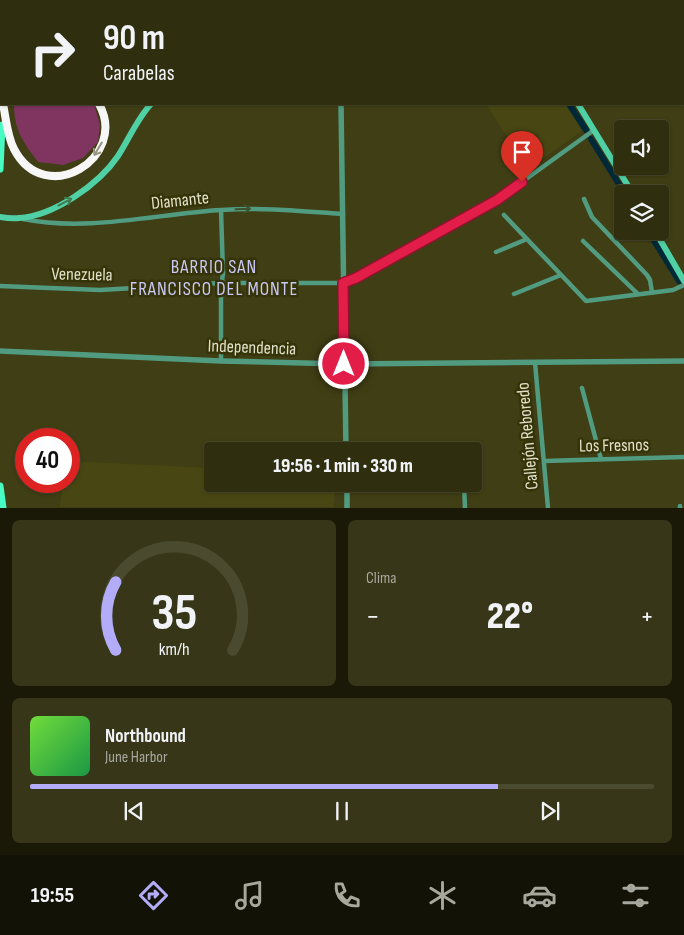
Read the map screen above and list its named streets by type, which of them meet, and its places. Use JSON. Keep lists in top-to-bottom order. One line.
{"streets":{"street":["Diamante","Venezuela","Independencia","Callejón Reboredo","Los Fresnos"]},"crossings":[["Independencia","Callejón Reboredo"],["Callejón Reboredo","Los Fresnos"]],"one_way":["Diamante"],"districts":["BARRIO SAN FRANCISCO DEL MONTE"],"page":{"turn":["90 m","Carabelas"],"limit":"40","trip":"19:56 · 1 min · 330 m","tile":"Clima","heat":["−","22°","+"],"song":["Northbound","June Harbor"],"tabs":"19:55","gauge":["35","km/h"]}}
